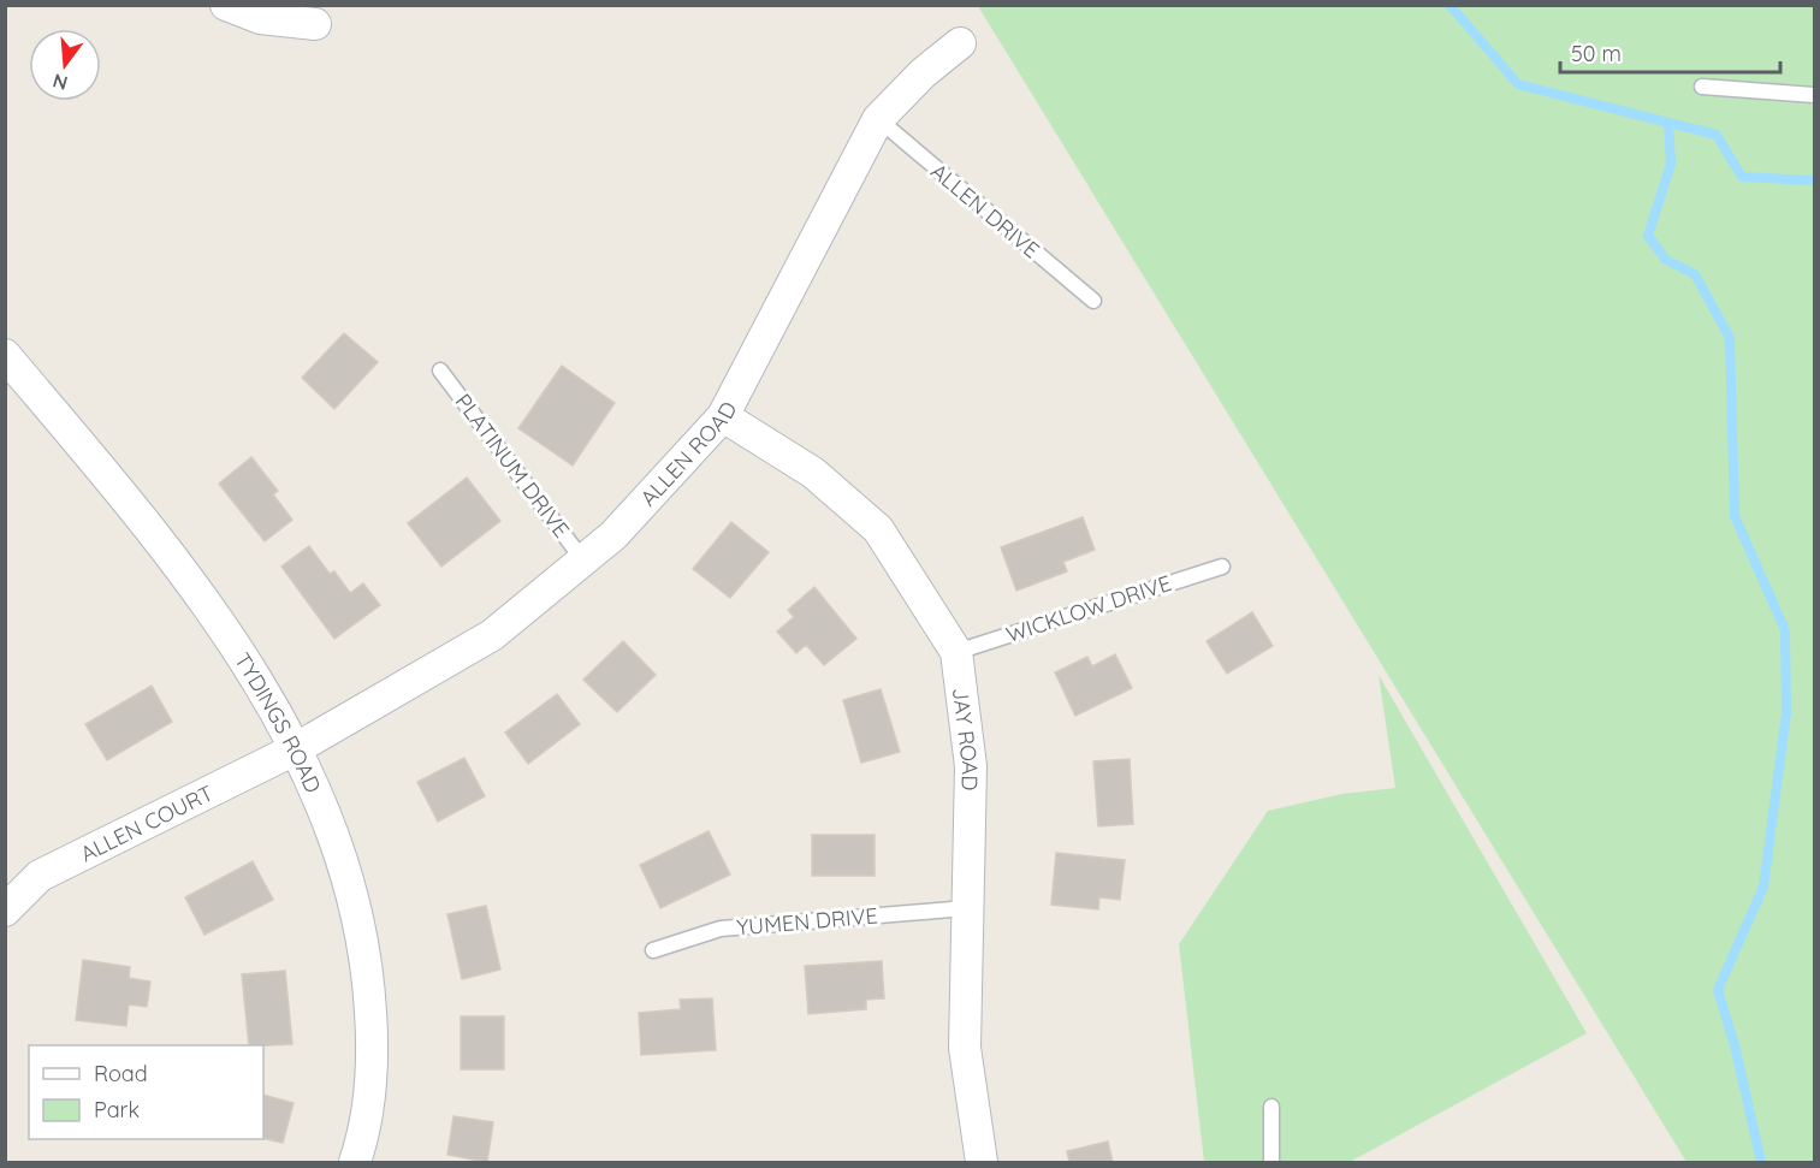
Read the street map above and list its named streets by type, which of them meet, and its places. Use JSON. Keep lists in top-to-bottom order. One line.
{"streets":{"street":["ALLEN ROAD","TYDINGS ROAD","JAY ROAD","ALLEN COURT"],"lane":["ALLEN DRIVE","PLATINUM DRIVE","WICKLOW DRIVE","YUMEN DRIVE"]},"crossings":[["ALLEN DRIVE","ALLEN ROAD"],["ALLEN ROAD","PLATINUM DRIVE"],["ALLEN ROAD","TYDINGS ROAD"],["ALLEN ROAD","JAY ROAD"],["ALLEN ROAD","ALLEN COURT"],["WICKLOW DRIVE","JAY ROAD"],["TYDINGS ROAD","ALLEN COURT"],["JAY ROAD","YUMEN DRIVE"]],"legend":["Road","Park"],"scale_bar":"50 m","north":"bottom"}
